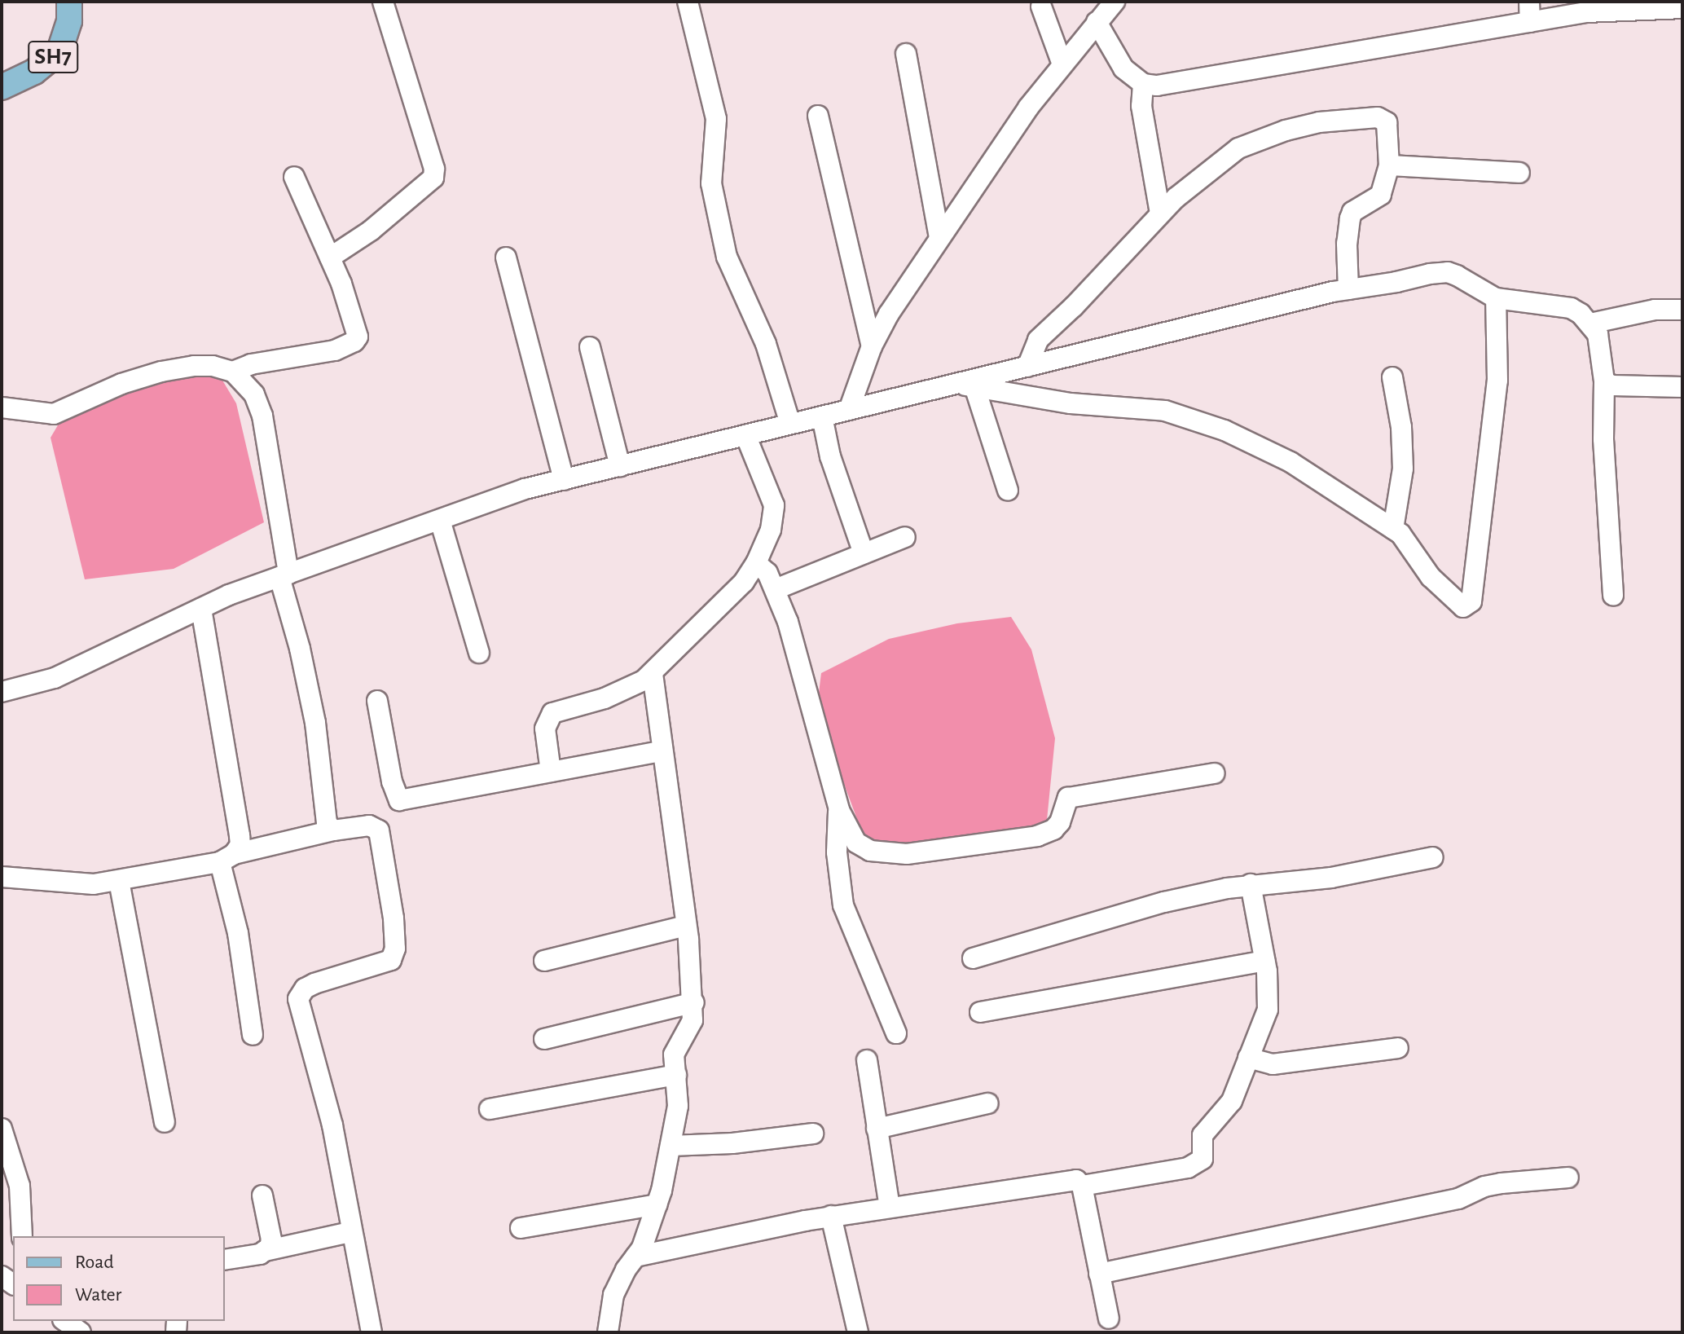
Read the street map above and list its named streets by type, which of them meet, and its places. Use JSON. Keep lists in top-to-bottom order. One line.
{"streets":{"main road":["SH7"]},"legend":["Road","Water"]}
